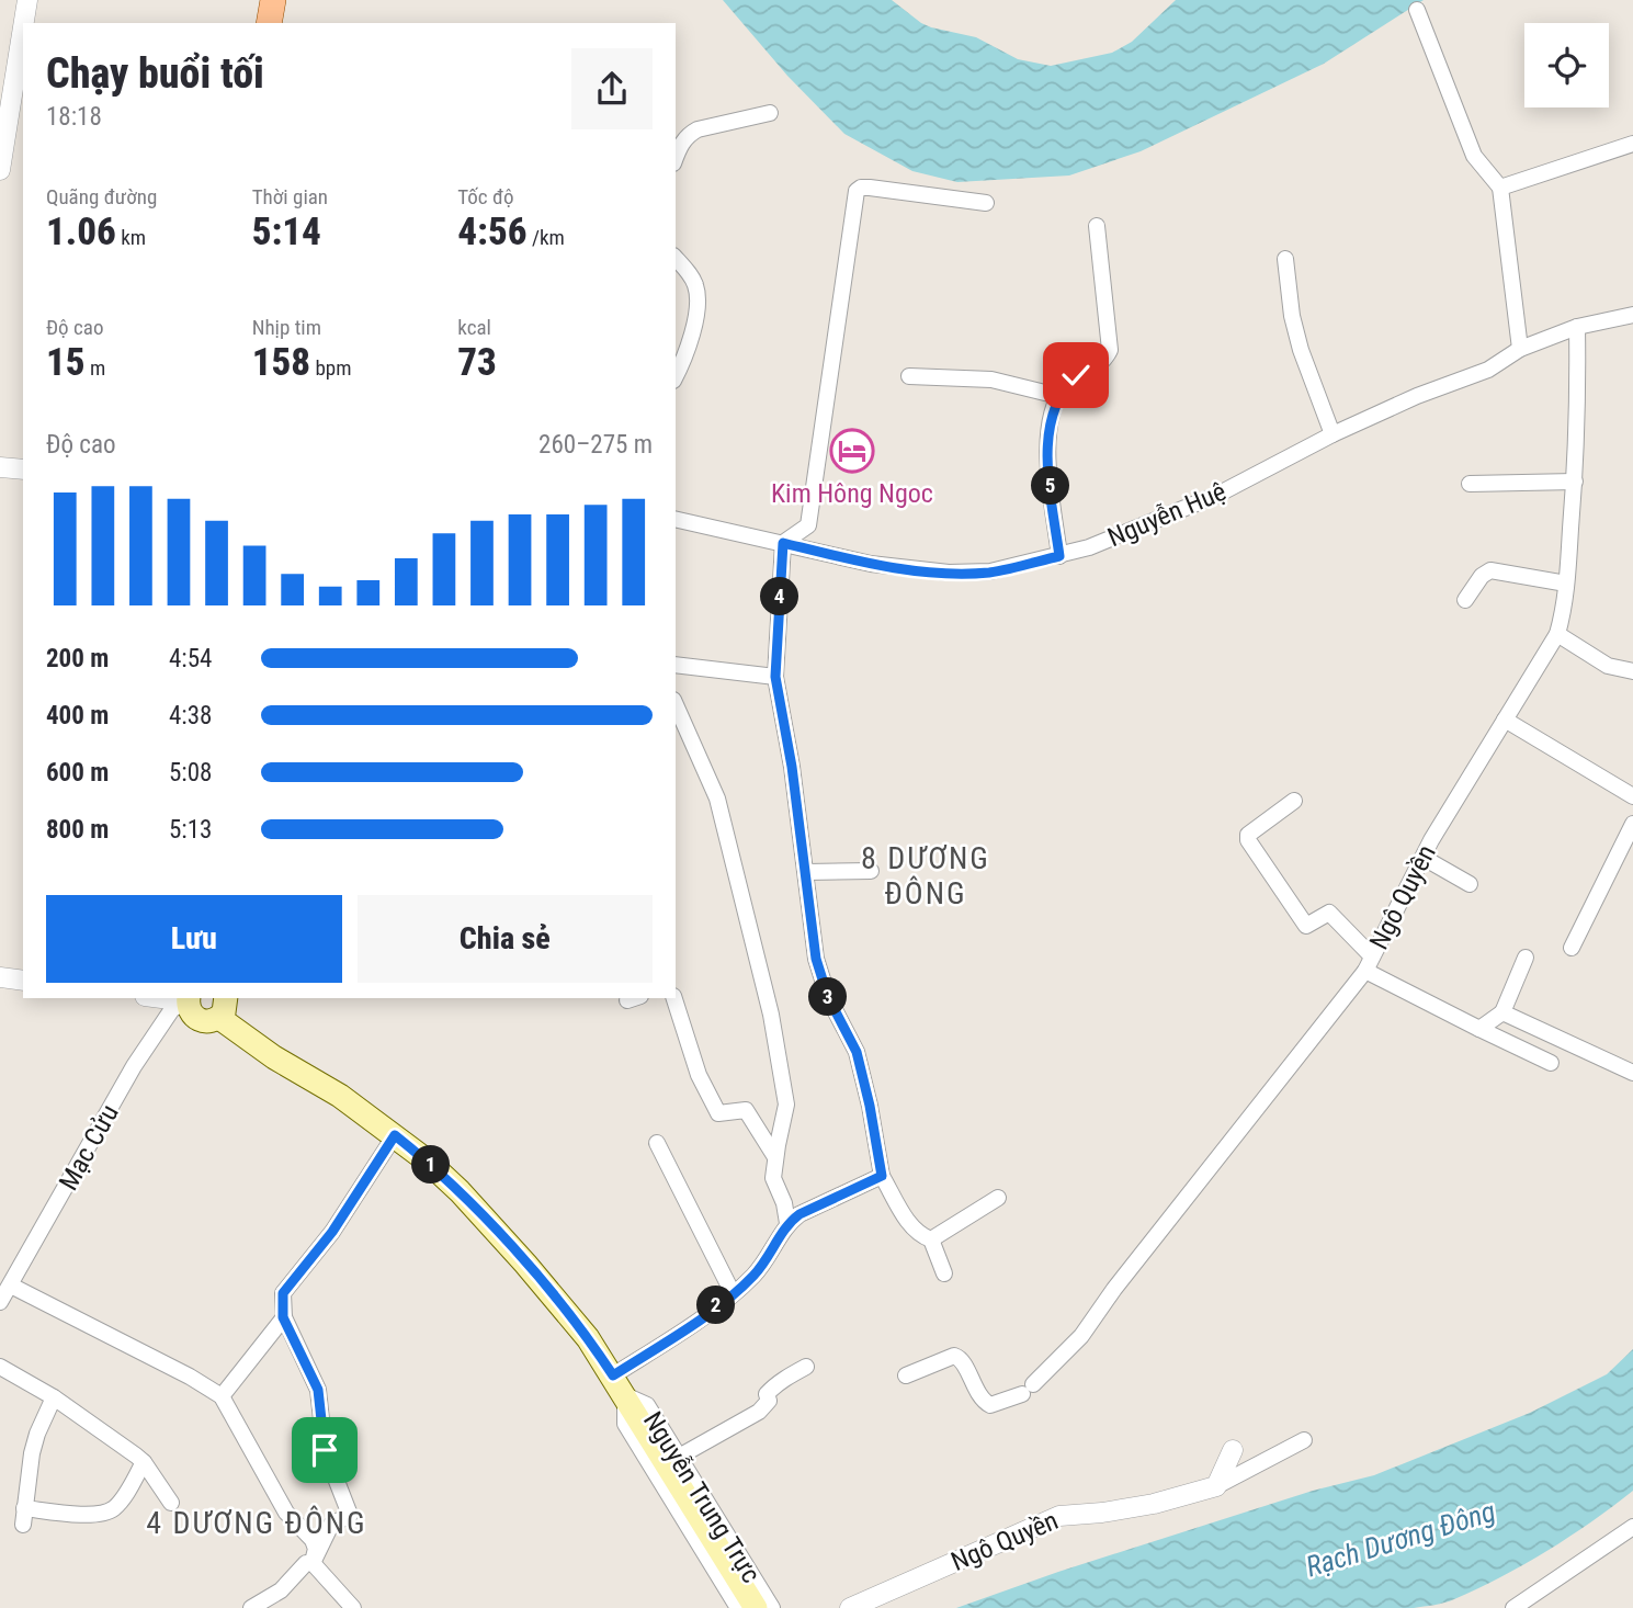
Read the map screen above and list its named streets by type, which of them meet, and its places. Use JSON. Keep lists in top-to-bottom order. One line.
{"streets":{"main road":["Nguyễn Trung Trực"],"street":["Nguyễn Huệ","Ngô Quyền","Mạc Cửu"]},"crossings":[["Nguyễn Huệ","Ngô Quyền"],["Mạc Cửu","Nguyễn Trung Trực"]],"districts":["8 DƯƠNG ĐÔNG","4 DƯƠNG ĐÔNG"],"water":["Rạch Dương Đông"],"places":{"hotel":["Kim Hông Ngoc"]},"page":{"heading":["Chạy buổi tối","18:18"],"stats":[["Quãng đường","1.06 km"],["Thời gian","5:14"],["Tốc độ","4:56 /km"],["Độ cao","15 m"],["Nhịp tim","158 bpm"],["kcal","73"]],"chart":["Độ cao","260–275 m"],"pins":["5","4","3","1","2"],"list":[{"name":"200 m","note":"4:54"},{"name":"400 m","note":"4:38"},{"name":"600 m","note":"5:08"},{"name":"800 m","note":"5:13"}],"buttons":["Lưu","Chia sẻ"]}}
